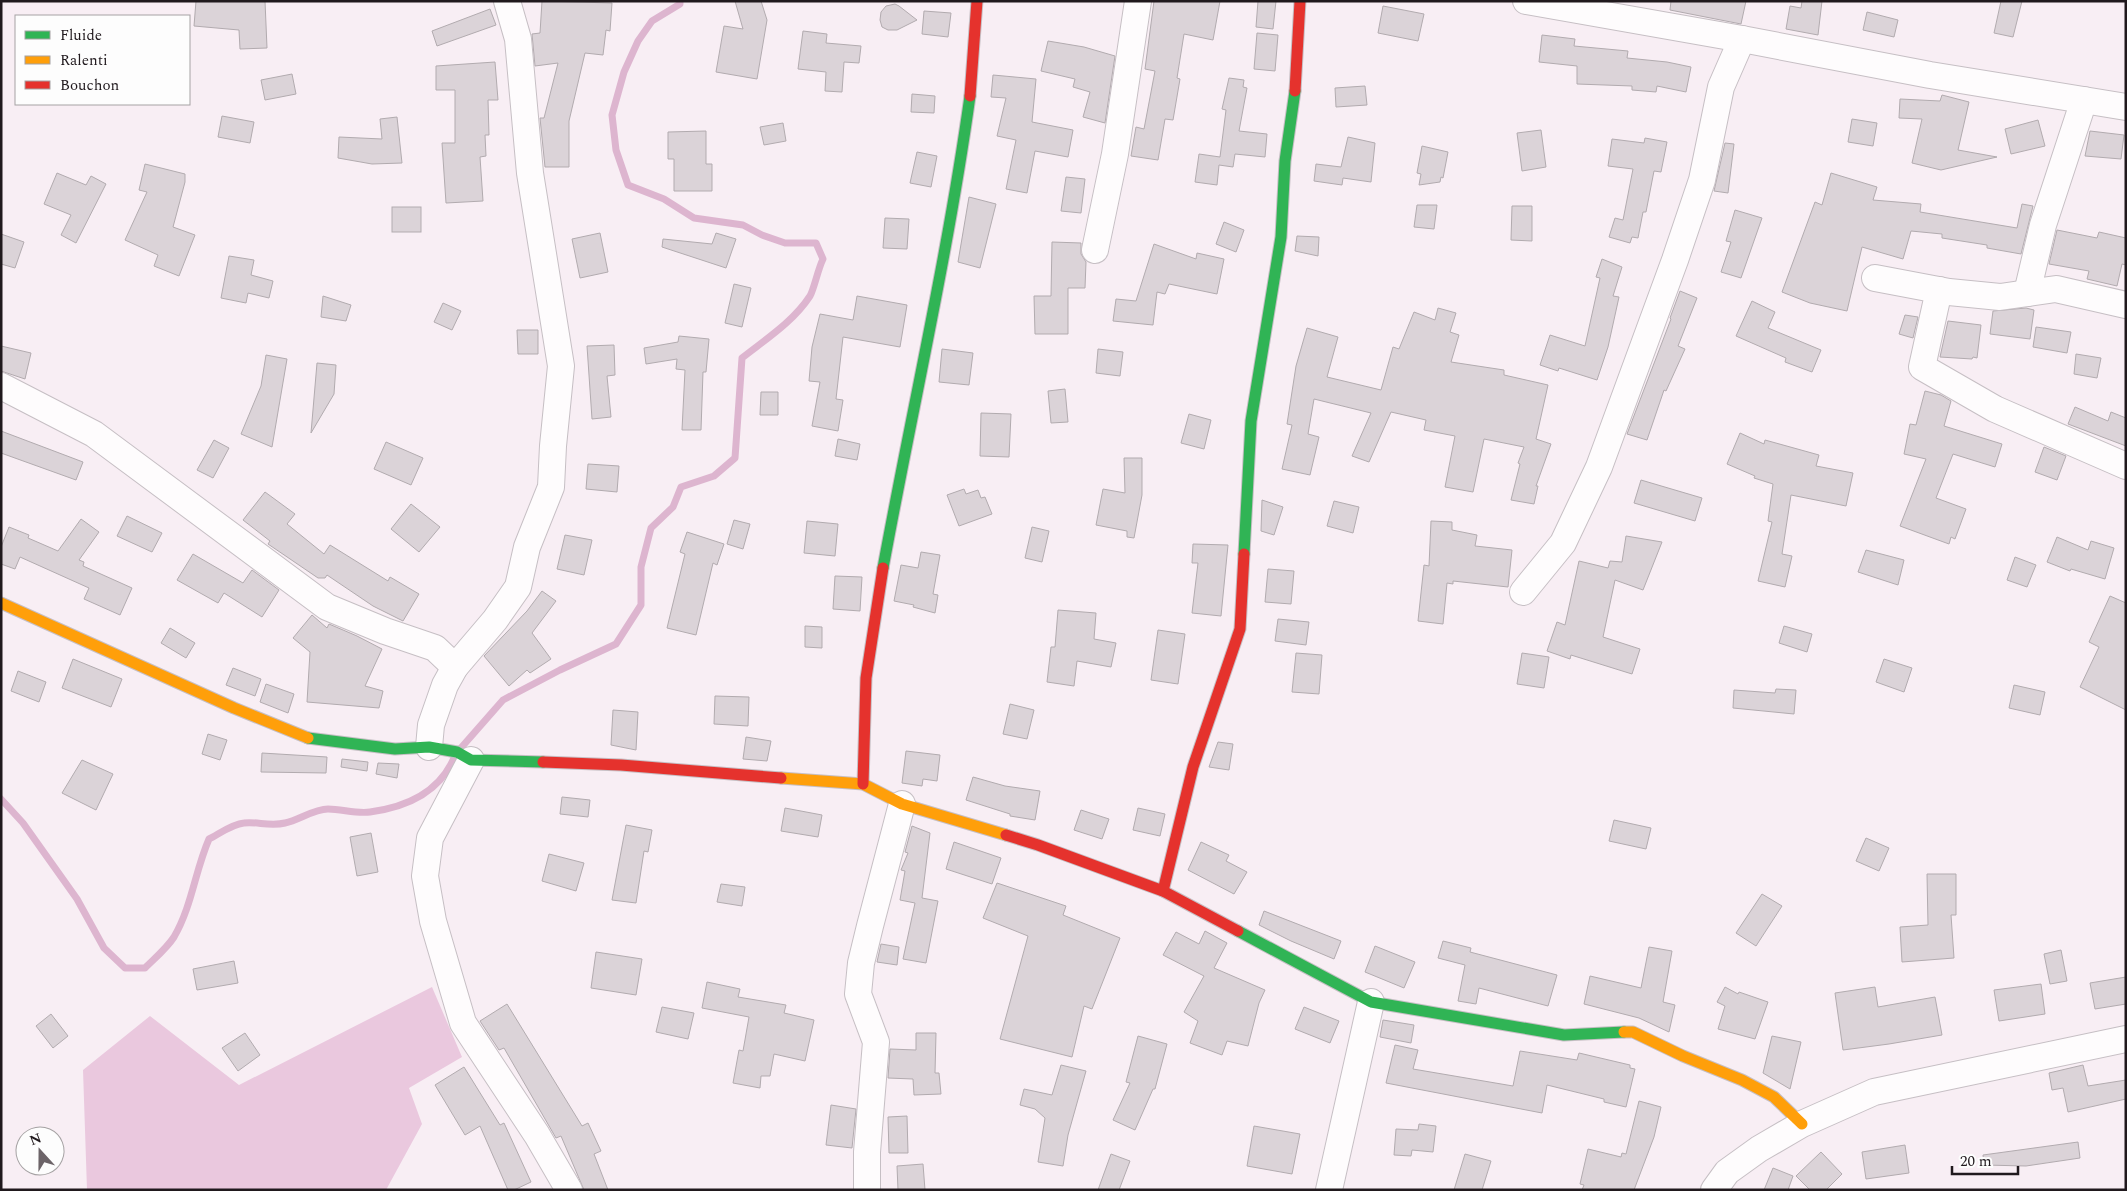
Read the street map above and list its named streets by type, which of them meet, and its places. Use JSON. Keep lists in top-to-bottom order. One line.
{"legend":["Fluide","Ralenti","Bouchon"],"scale_bar":"20 m","north":"top"}
